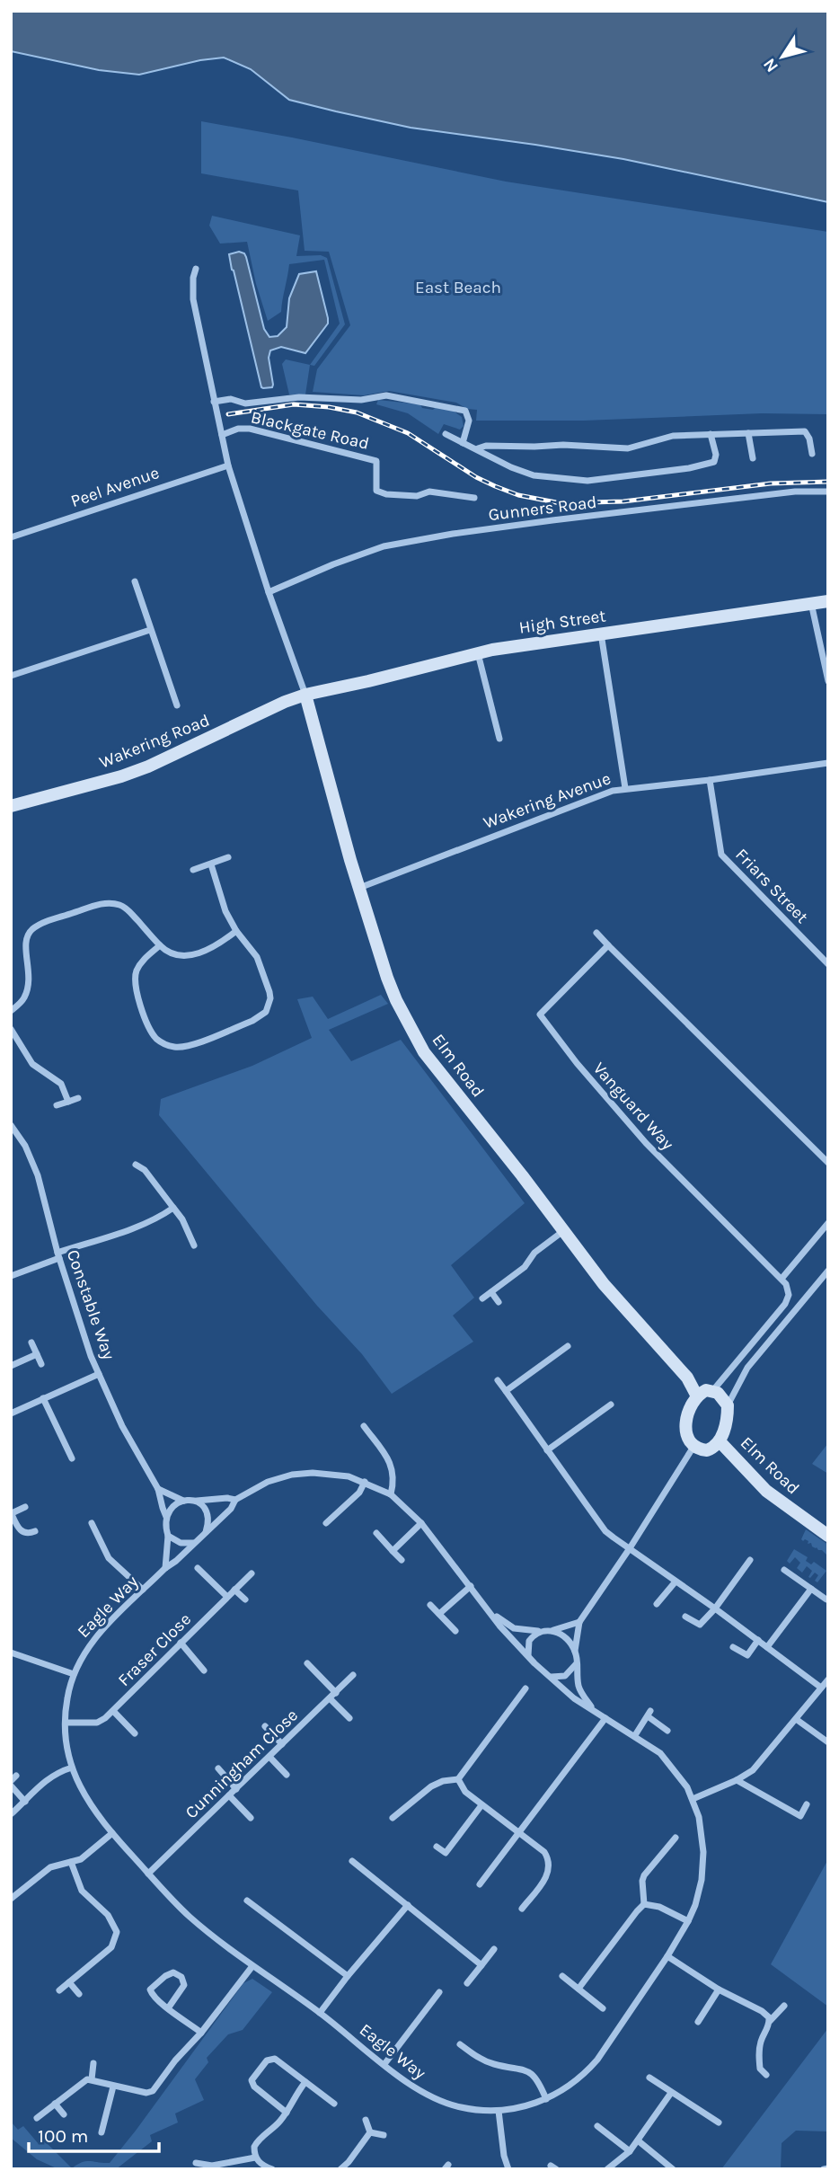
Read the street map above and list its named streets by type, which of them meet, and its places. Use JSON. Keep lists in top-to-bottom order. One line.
{"streets":{"street":["Blackgate Road","Peel Avenue","Gunners Road","High Street","Wakering Road","Wakering Avenue","Friars Street","Elm Road","Vanguard Way","Constable Way","Eagle Way","Fraser Close","Cunningham Close"]},"crossings":[["High Street","Wakering Road"],["High Street","Elm Road"],["Wakering Road","Elm Road"],["Wakering Avenue","Friars Street"],["Wakering Avenue","Elm Road"],["Constable Way","Eagle Way"],["Eagle Way","Fraser Close"],["Eagle Way","Cunningham Close"]],"parks":["East Beach"],"scale_bar":"100 m","north":"bottom left"}
